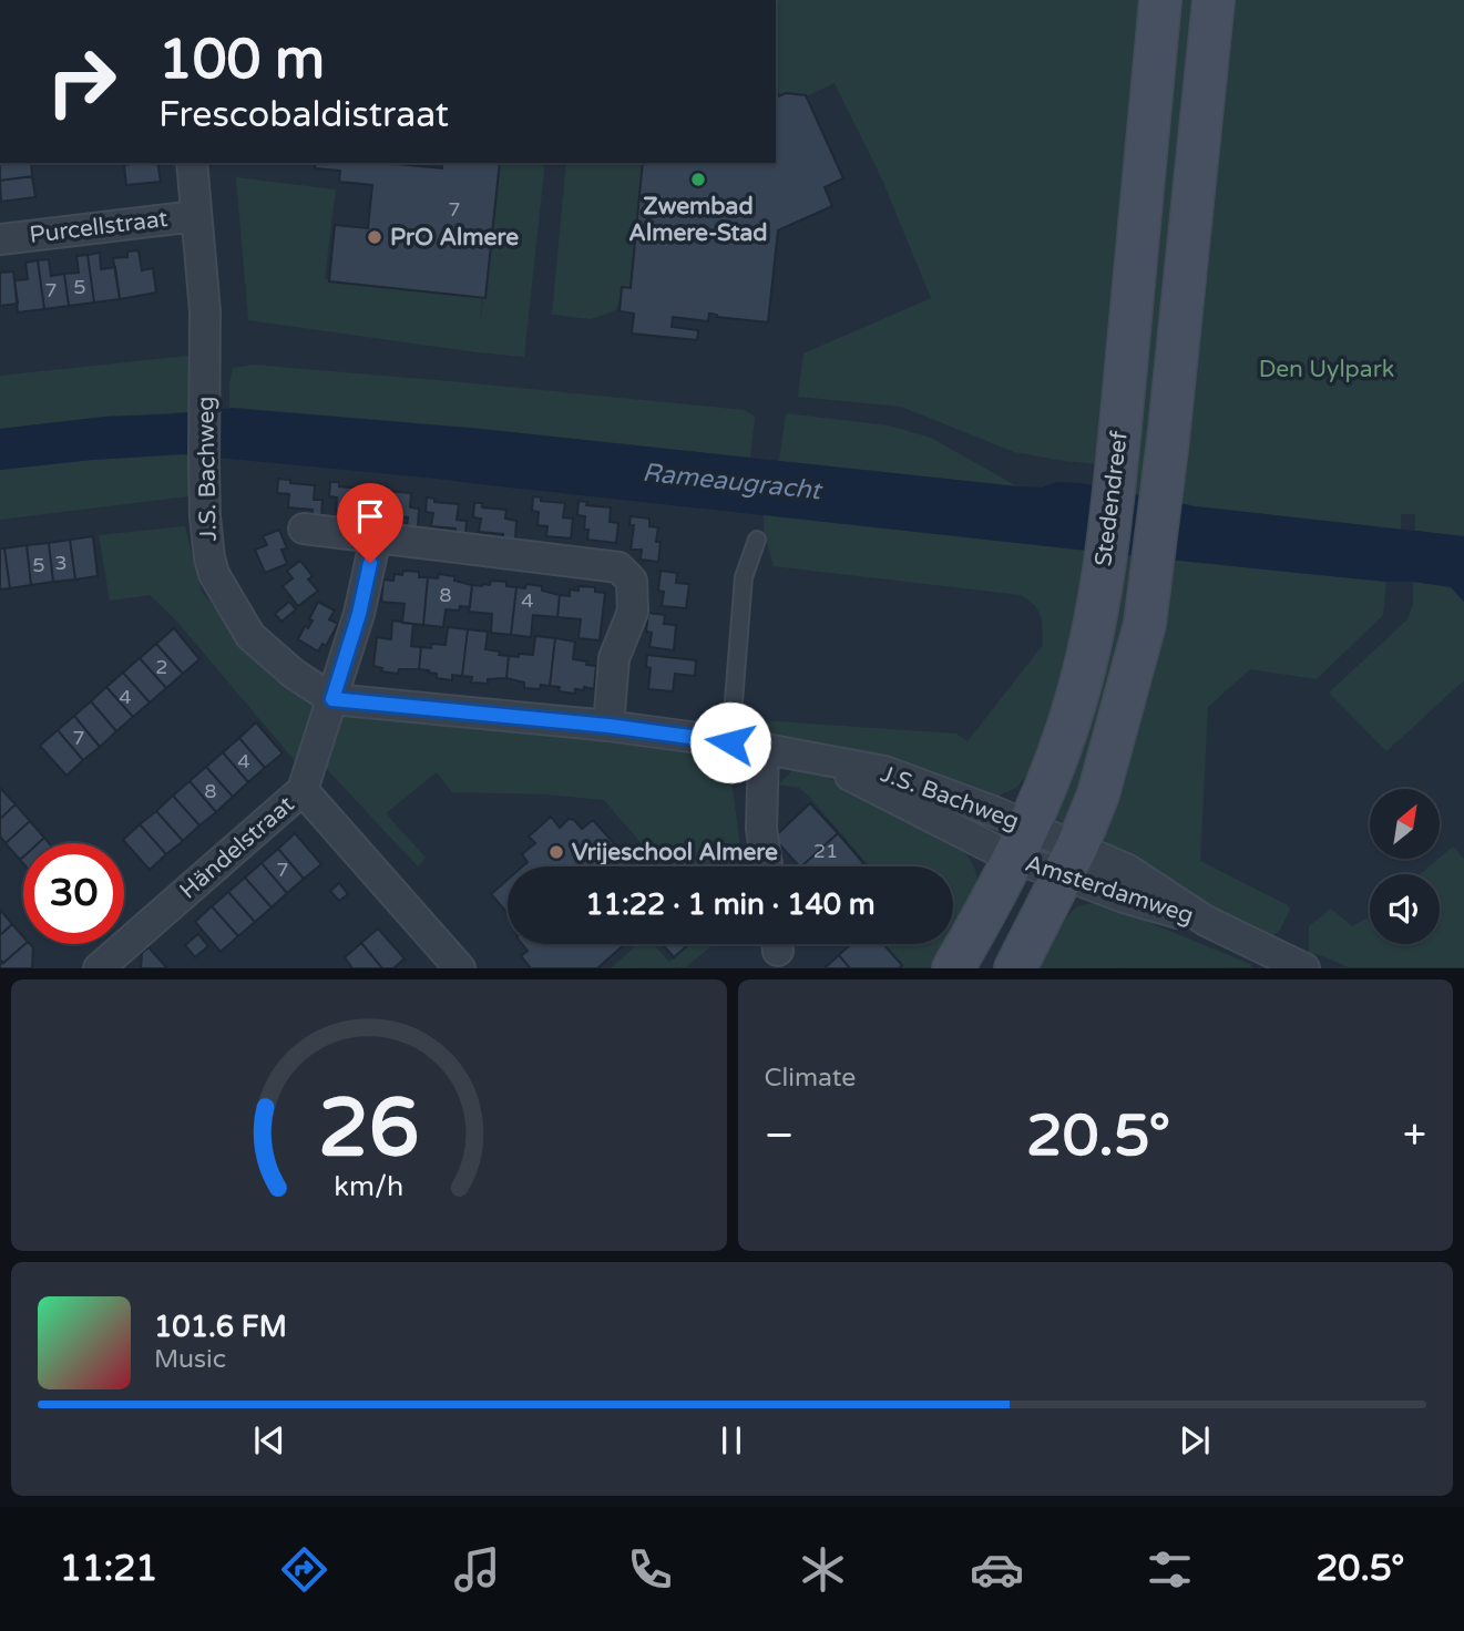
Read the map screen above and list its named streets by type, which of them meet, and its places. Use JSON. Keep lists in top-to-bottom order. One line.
{"streets":{"main road":["Stedendreef"],"street":["Purcellstraat","J.S. Bachweg","Händelstraat","Amsterdamweg"]},"crossings":[["Purcellstraat","J.S. Bachweg"],["J.S. Bachweg","Stedendreef"],["J.S. Bachweg","Händelstraat"],["J.S. Bachweg","Amsterdamweg"],["Stedendreef","Amsterdamweg"]],"water":["Rameaugracht"],"parks":["Den Uylpark"],"places":["Zwembad Almere-Stad","PrO Almere","Vrijeschool Almere"],"house_numbers":["7","5","7","3","5","8","4","2","4","7","4","8","21","7"],"north":"top right","page":{"turn":["100 m","Frescobaldistraat"],"limit":"30","trip":"11:22 · 1 min · 140 m","tile":"Climate","heat":["−","20.5°","+"],"song":["101.6 FM","Music"],"tabs":["11:21","20.5°"],"gauge":["26","km/h"]}}
